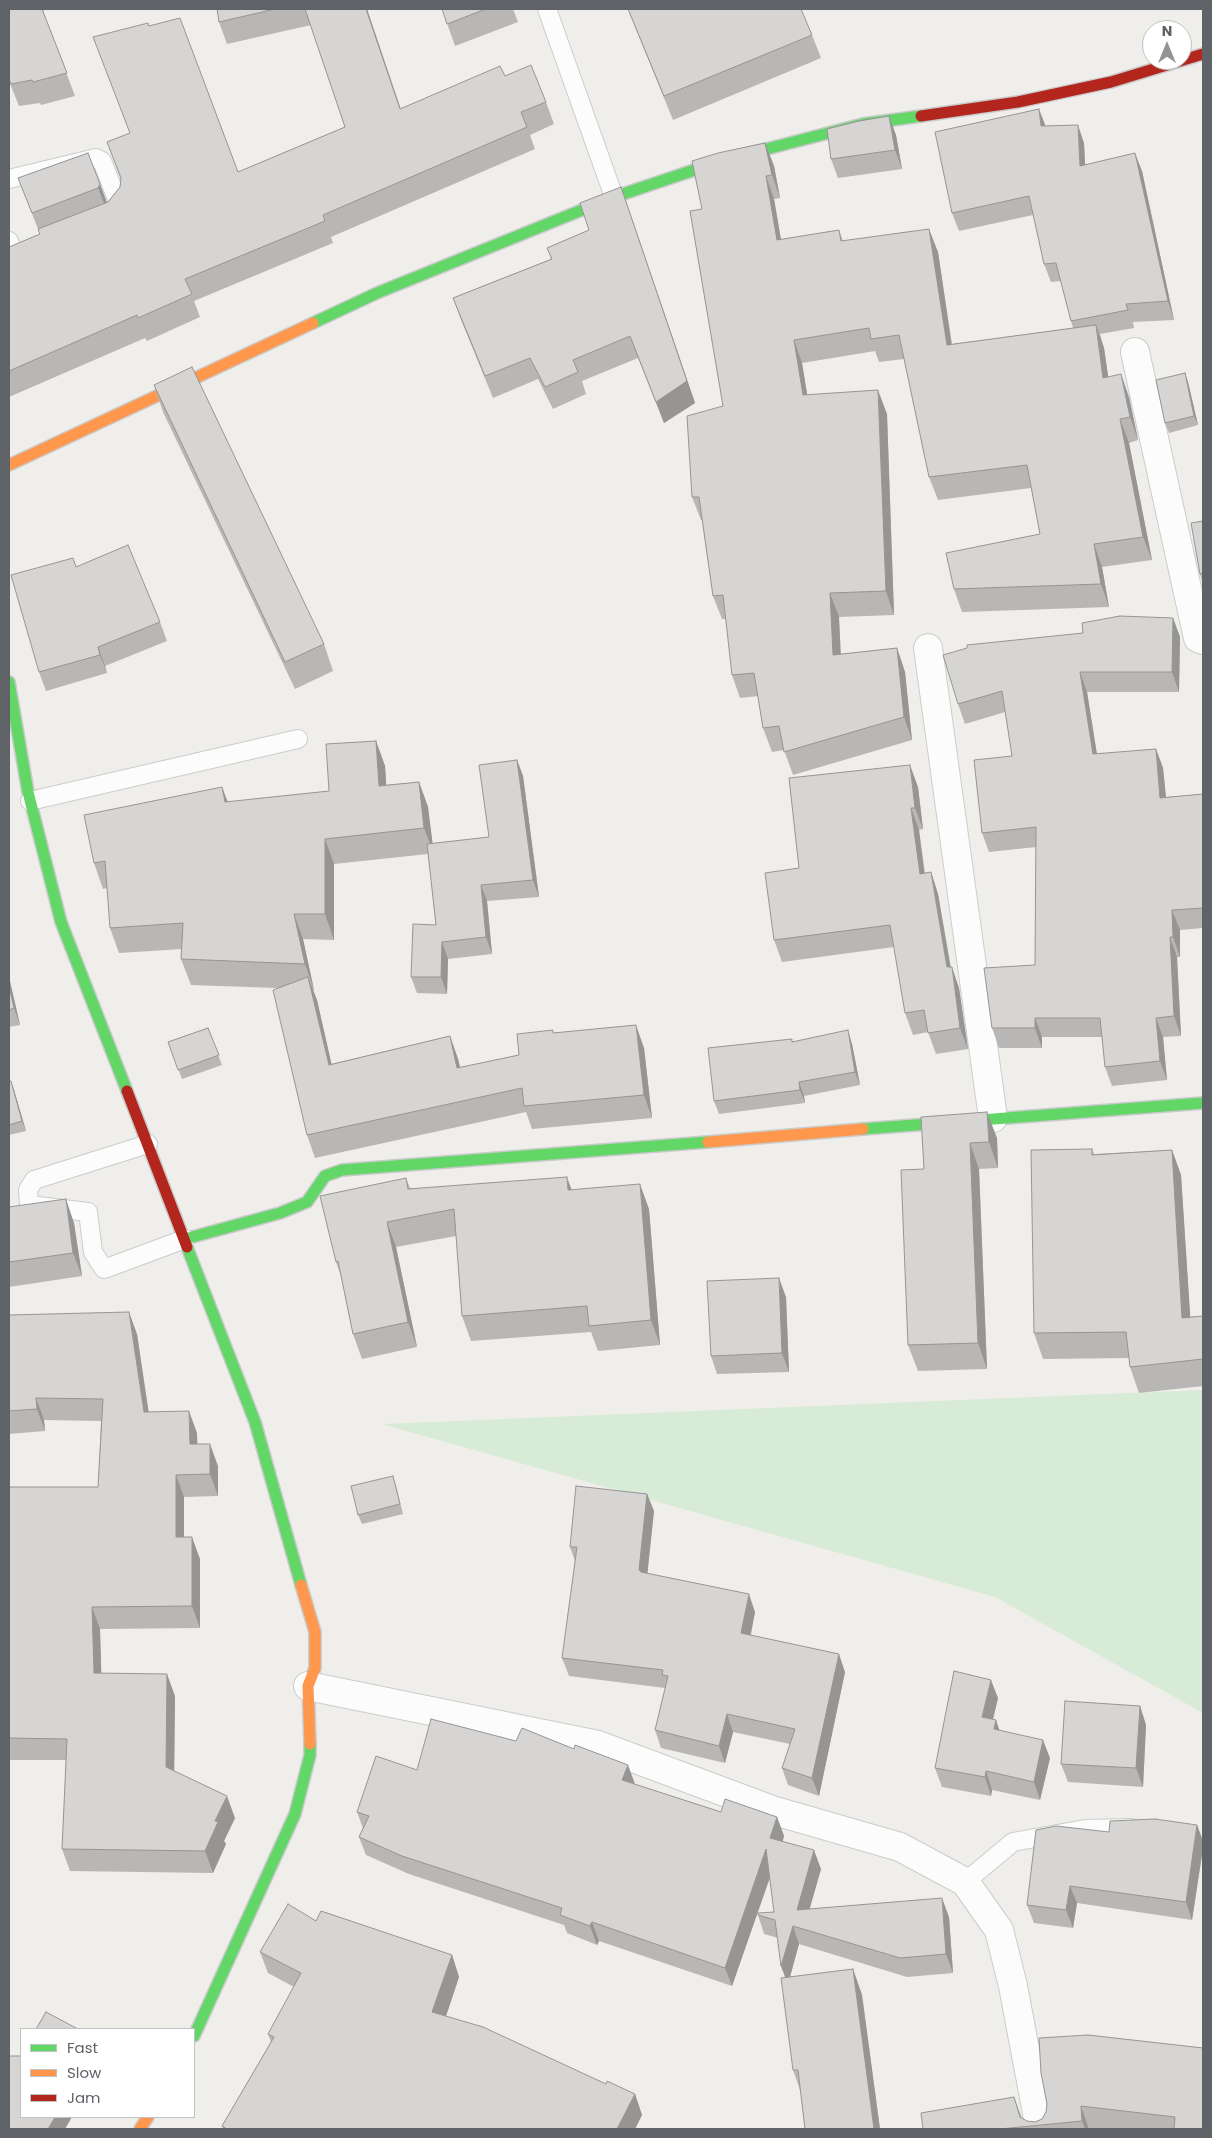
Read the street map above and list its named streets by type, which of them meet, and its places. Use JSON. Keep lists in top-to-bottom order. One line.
{"legend":["Fast","Slow","Jam"],"north":"top"}
